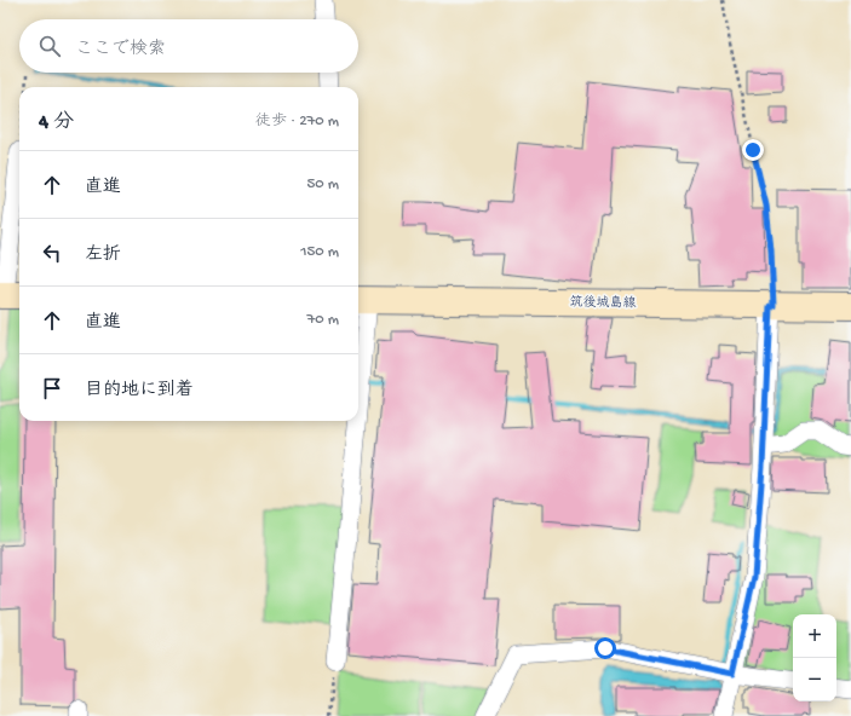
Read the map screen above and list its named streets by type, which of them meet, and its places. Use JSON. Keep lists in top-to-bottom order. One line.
{"streets":{"main road":["筑後城島線"]},"page":{"search":"ここで検索","heading":["4 分","徒歩 · 270 m"],"list":[["直進","50 m"],["左折","150 m"],["直進","70 m"],"目的地に到着"],"map_buttons":["+","−"]}}
